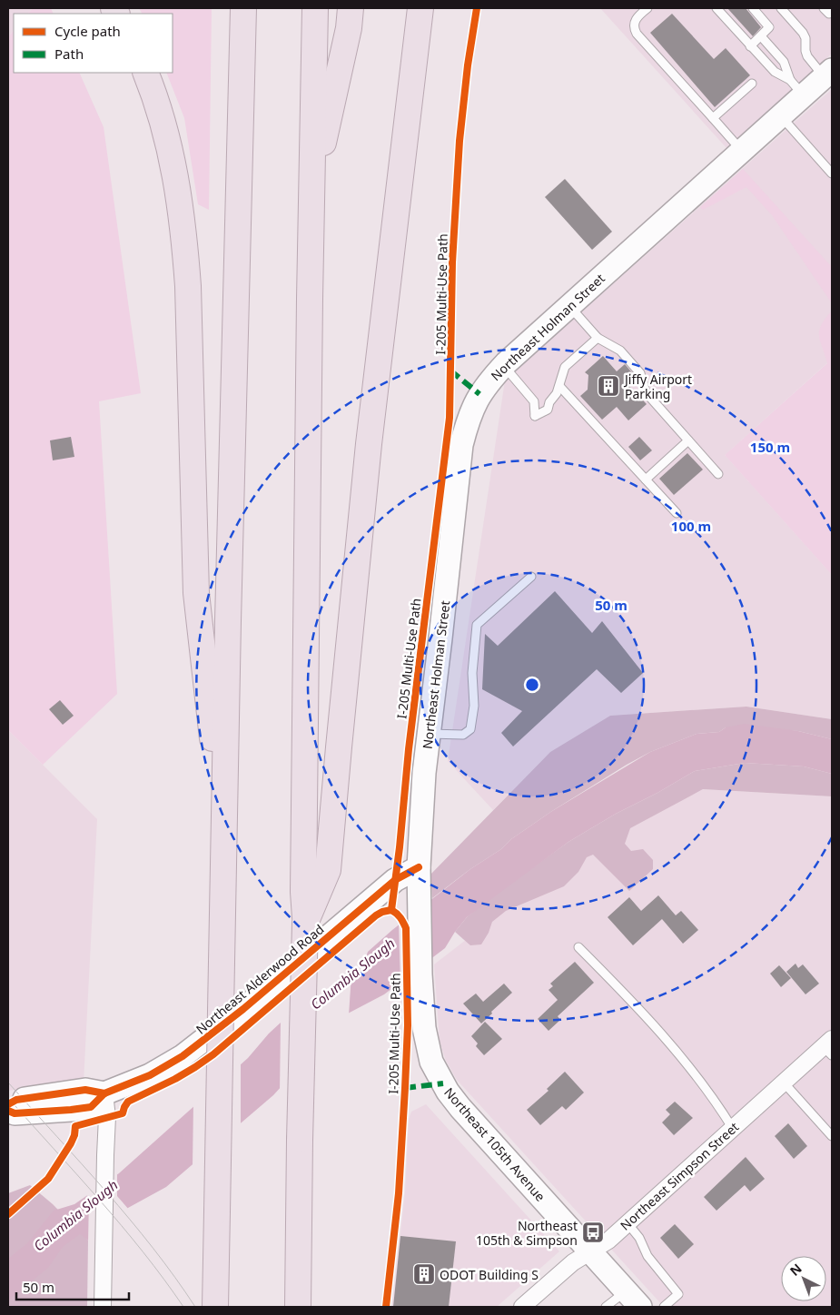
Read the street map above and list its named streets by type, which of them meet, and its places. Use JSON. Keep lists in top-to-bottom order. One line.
{"streets":{"street":["Northeast Holman Street","Northeast Alderwood Road","Northeast 105th Avenue","Northeast Simpson Street"],"cycle path":["I-205 Multi-Use Path"]},"crossings":[["Northeast Holman Street","Northeast Alderwood Road"],["Northeast Holman Street","Northeast 105th Avenue"],["Northeast Alderwood Road","Northeast 105th Avenue"],["Northeast 105th Avenue","Northeast Simpson Street"]],"water":["Columbia Slough"],"places":{"building":["Jiffy Airport Parking","ODOT Building S"],"bus stop":["Northeast 105th & Simpson"]},"legend":["Cycle path","Path"],"scale_bar":"50 m","north":"top left","rings":["150 m","100 m","50 m"]}
